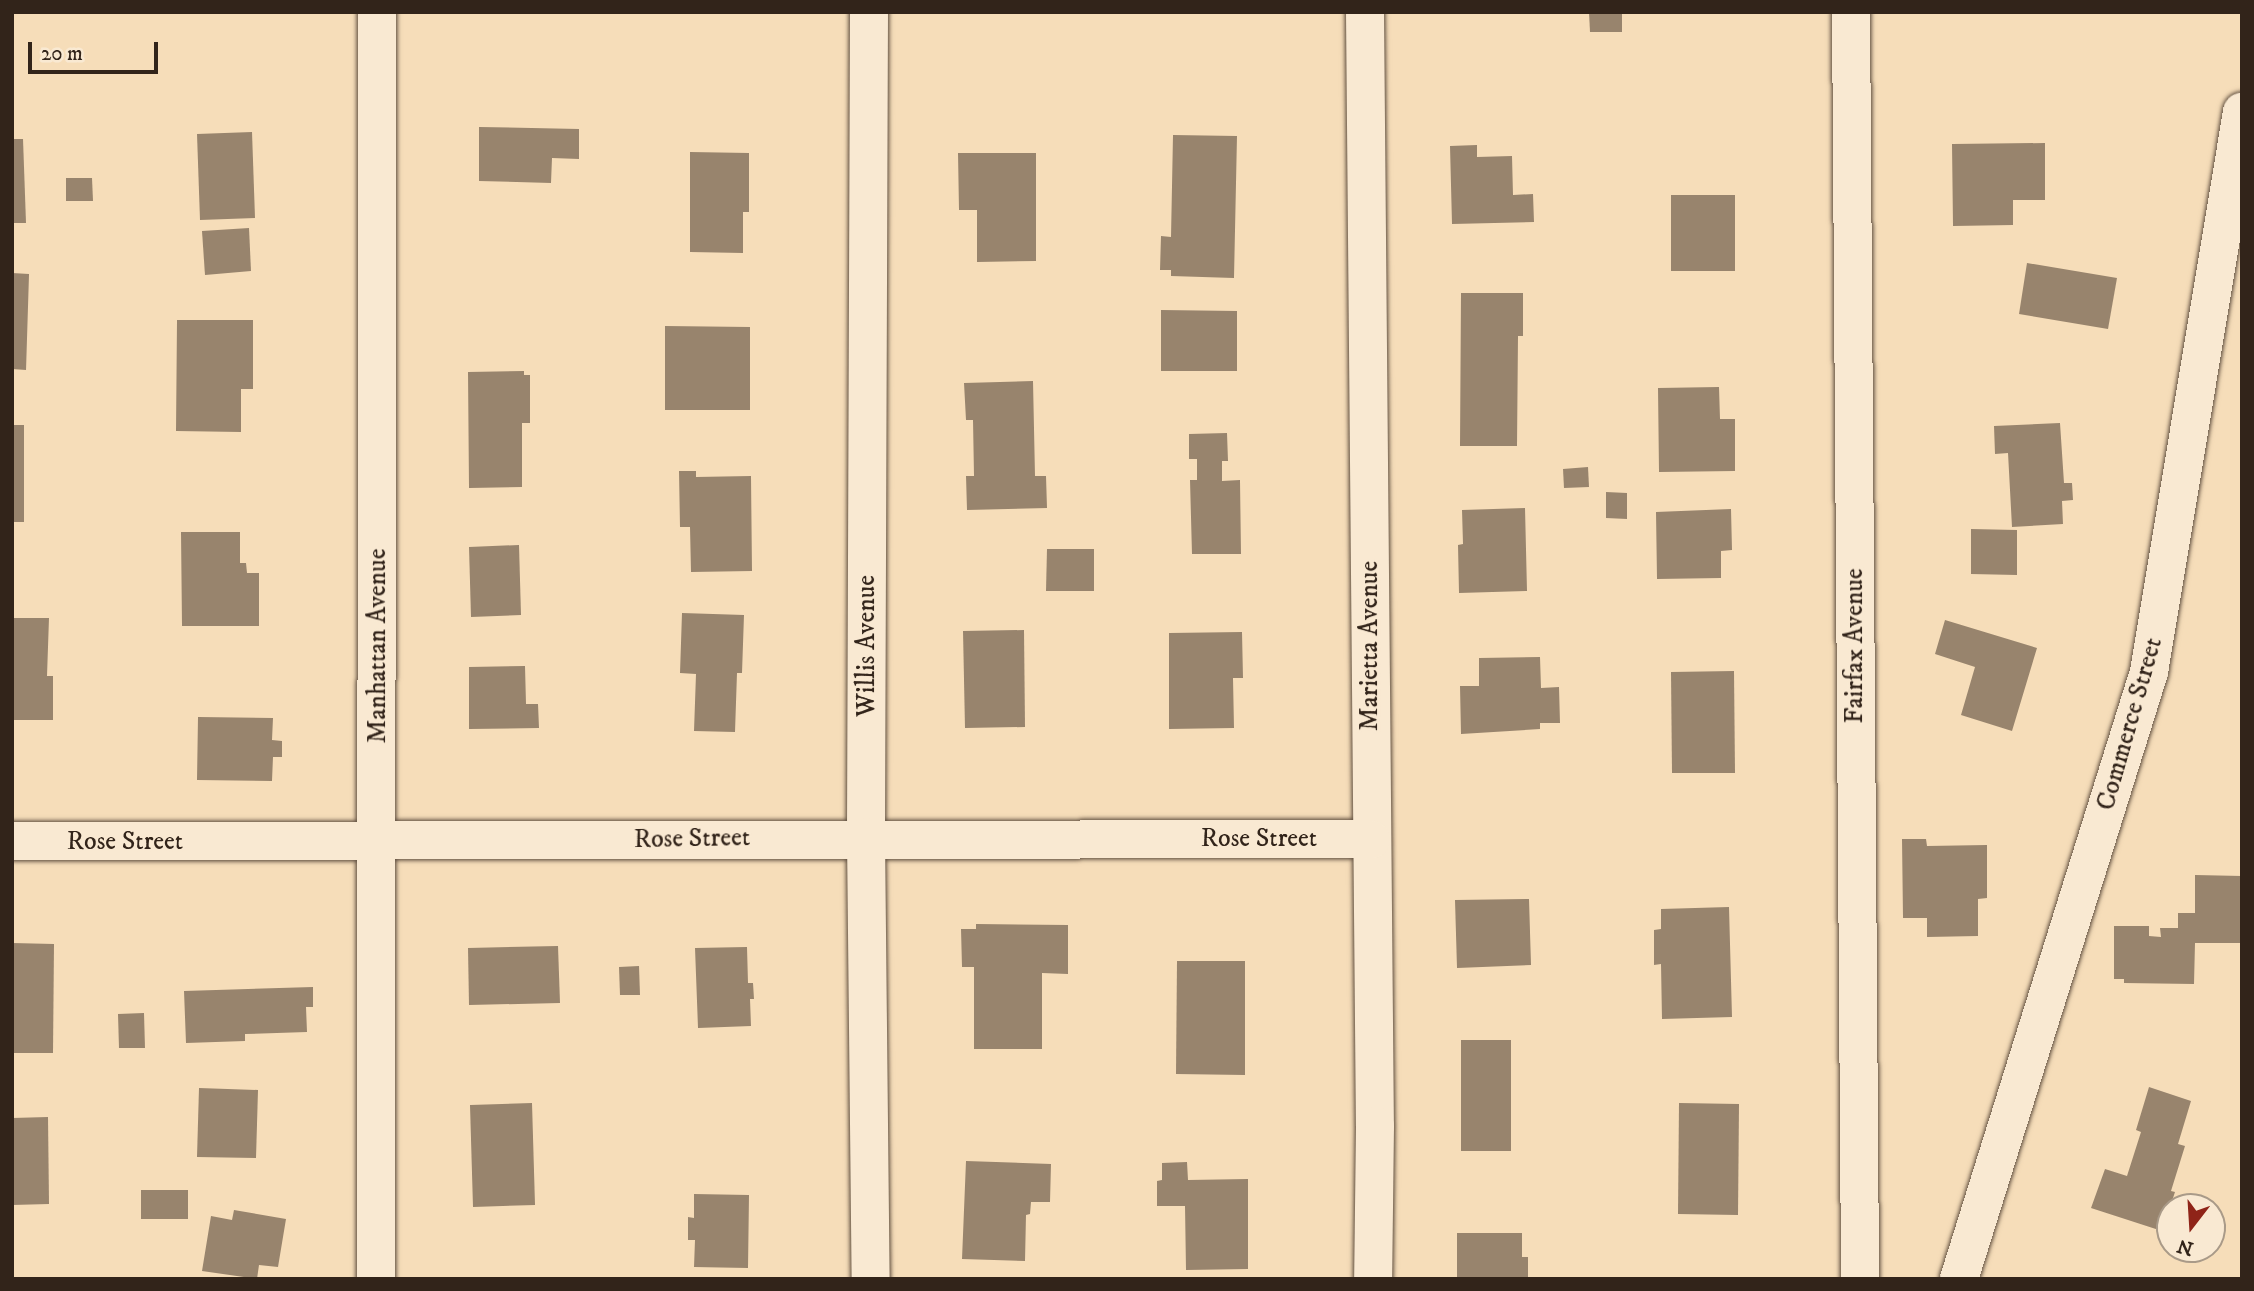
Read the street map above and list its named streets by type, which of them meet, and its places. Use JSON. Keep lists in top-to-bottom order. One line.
{"streets":{"street":["Manhattan Avenue","Willis Avenue","Marietta Avenue","Fairfax Avenue","Commerce Street","Rose Street"]},"crossings":[["Manhattan Avenue","Rose Street"],["Willis Avenue","Rose Street"],["Marietta Avenue","Rose Street"]],"scale_bar":"20 m","north":"bottom"}
